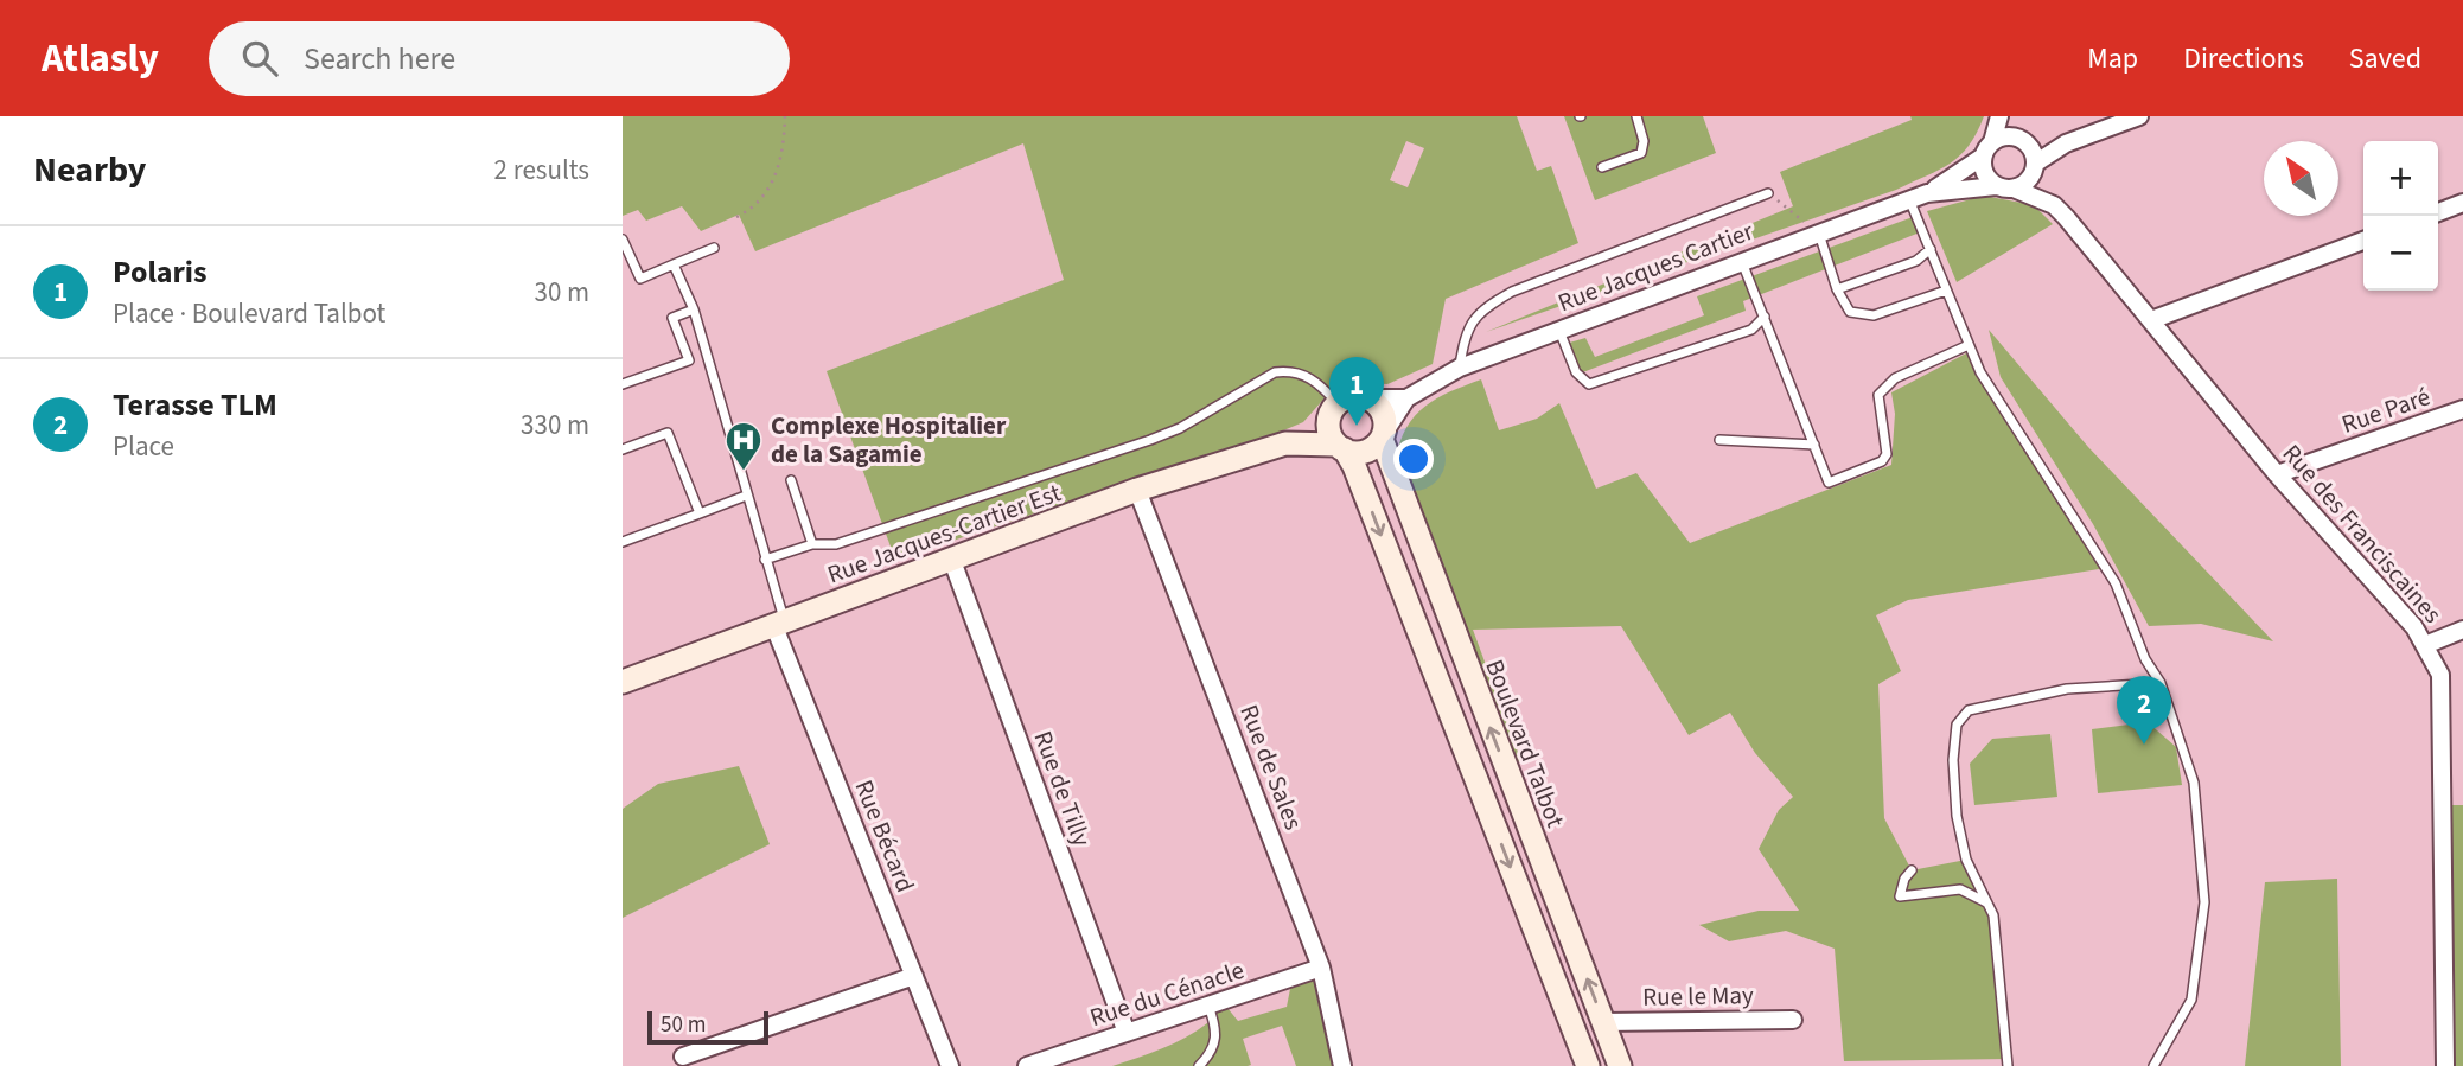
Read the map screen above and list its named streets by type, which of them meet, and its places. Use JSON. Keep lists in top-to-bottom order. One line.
{"streets":{"main road":["Rue Jacques-Cartier Est","Boulevard Talbot"],"street":["Rue Jacques Cartier","Rue Paré","Rue des Franciscaines","Rue de Sales","Rue de Tilly","Rue Bécard","Rue du Cénacle","Rue le May"]},"crossings":[["Rue Jacques Cartier","Rue Jacques-Cartier Est"],["Rue Jacques Cartier","Rue des Franciscaines"],["Rue Jacques Cartier","Boulevard Talbot"],["Rue Paré","Rue des Franciscaines"],["Rue Jacques-Cartier Est","Boulevard Talbot"],["Rue Jacques-Cartier Est","Rue de Sales"],["Rue Jacques-Cartier Est","Rue de Tilly"],["Rue Jacques-Cartier Est","Rue Bécard"],["Boulevard Talbot","Rue le May"],["Rue de Sales","Rue du Cénacle"],["Rue de Tilly","Rue du Cénacle"]],"places":{"hospital":["Complexe Hospitalier de la Sagamie"]},"scale_bar":"50 m","north":"top left","page":{"header":"Atlasly","search":"Search here","nav":["Map","Directions","Saved"],"heading":["Nearby","2 results"],"map_buttons":["+","−"],"list":[{"mark":"1","name":"Polaris","note":"Place · Boulevard Talbot","value":"30 m"},{"mark":"2","name":"Terasse TLM","note":"Place","value":"330 m"}],"pins":["1","2"],"scale":"50 m"}}
